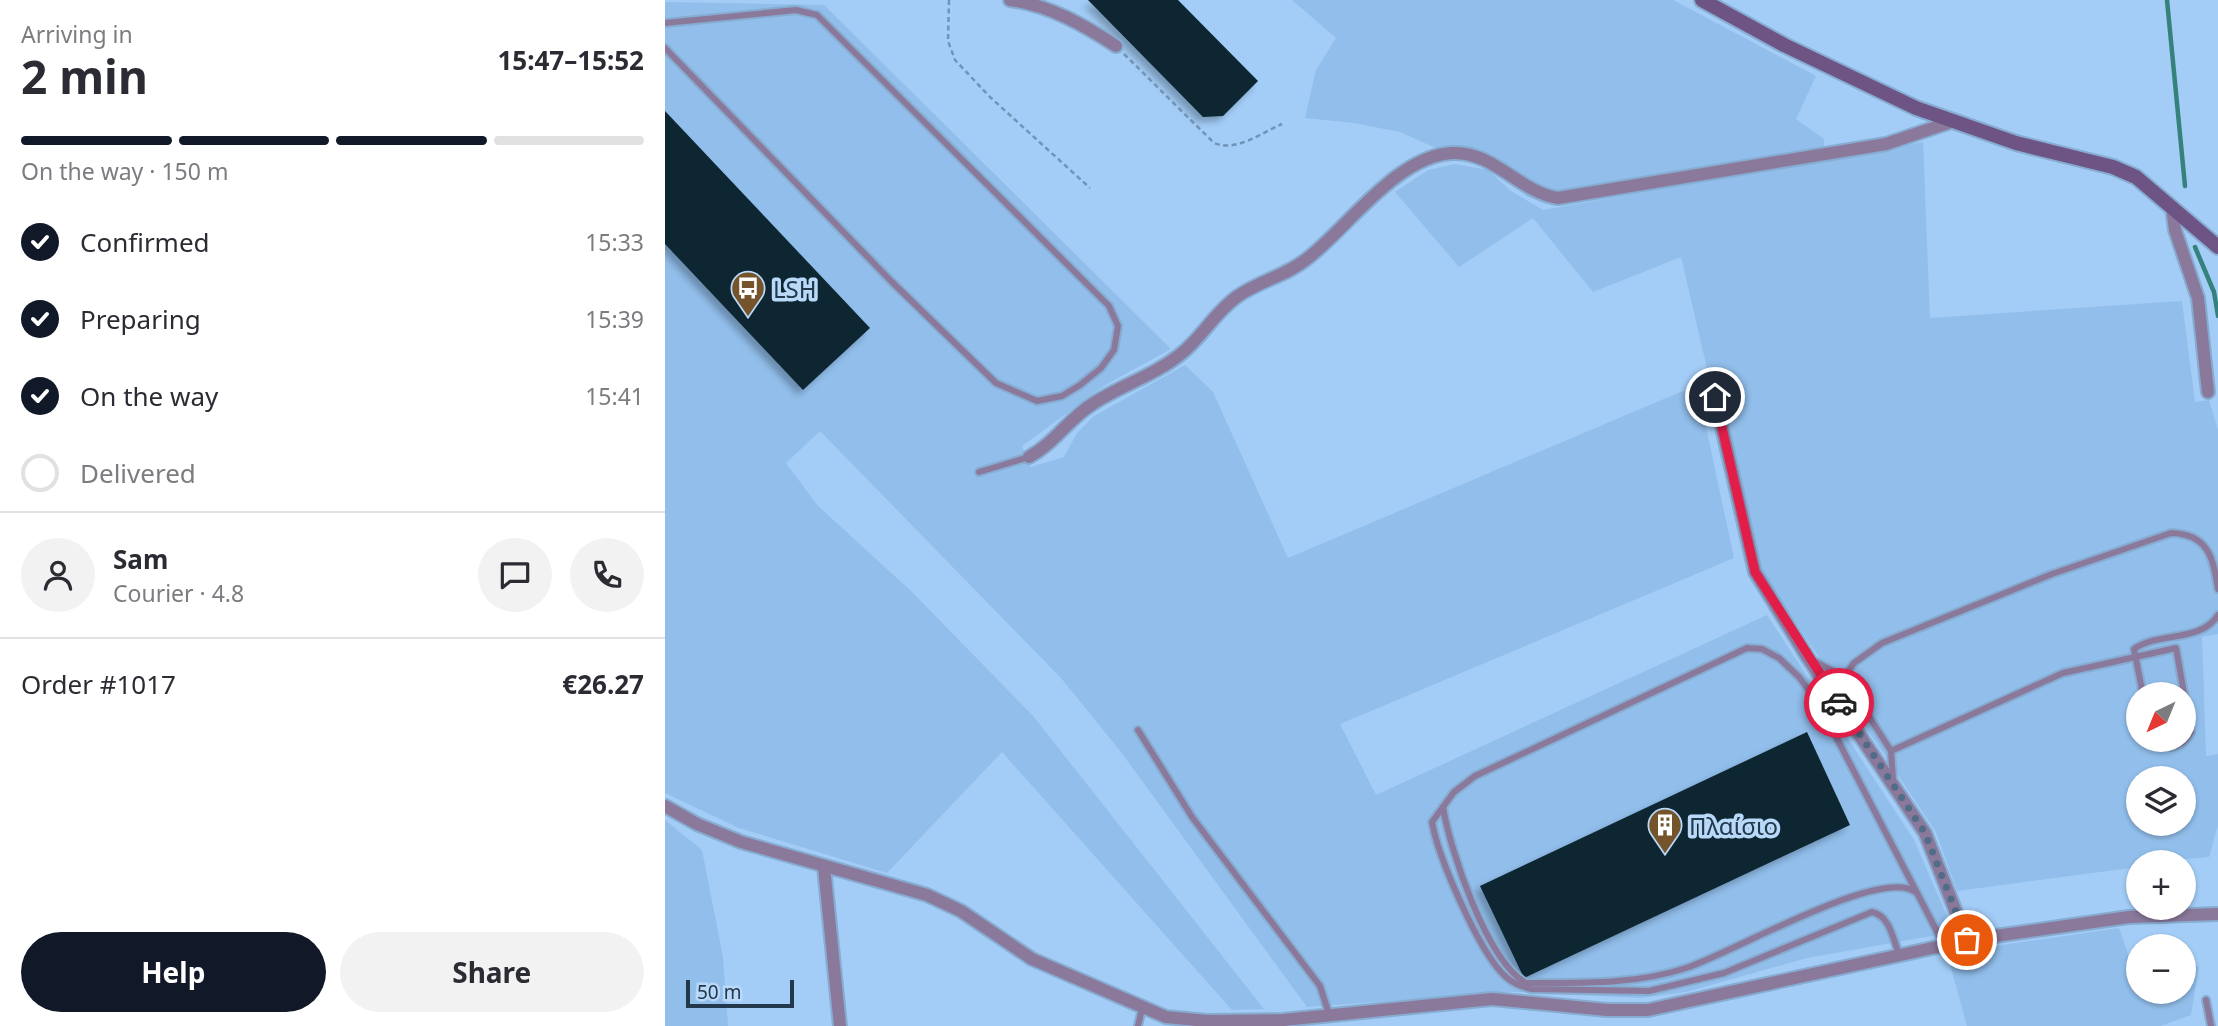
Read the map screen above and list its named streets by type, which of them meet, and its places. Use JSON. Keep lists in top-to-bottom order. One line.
{"places":{"bus stop":["LSH"],"building":["Πλαίσιο"]},"scale_bar":"50 m","north":"bottom left","page":{"heading":["2 min","Arriving in","15:47–15:52"],"panel":["Sam","Courier · 4.8","Order #1017","€26.27"],"bar":"On the way · 150 m","list":[["Confirmed","15:33"],["Preparing","15:39"],["On the way","15:41"],"Delivered"],"map_buttons":["+","−"],"buttons":["Help","Share"],"scale":"50 m"}}
